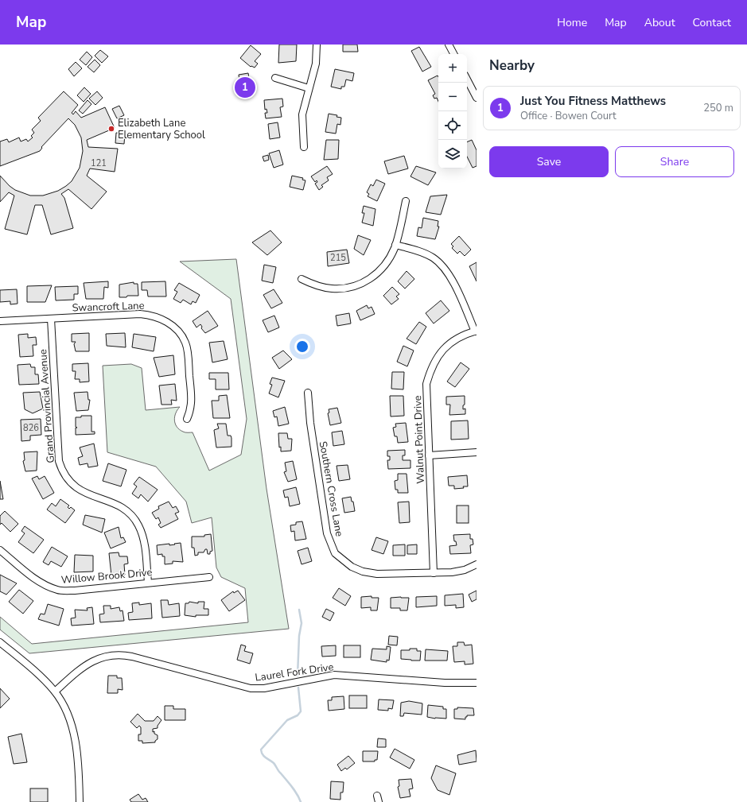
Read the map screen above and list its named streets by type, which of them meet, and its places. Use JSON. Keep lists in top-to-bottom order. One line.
{"streets":{"street":["Swancroft Lane","Grand Provincial Avenue","Walnut Point Drive","Southern Cross Lane","Willow Brook Drive","Laurel Fork Drive"]},"crossings":[["Swancroft Lane","Grand Provincial Avenue"],["Grand Provincial Avenue","Willow Brook Drive"],["Walnut Point Drive","Southern Cross Lane"]],"places":["Elizabeth Lane Elementary School"],"house_numbers":["121","215","826"],"page":{"header":"Map","nav":["Home","Map","About","Contact"],"heading":"Nearby","map_buttons":["+","−"],"pins":"1","list":[{"mark":"1","name":"Just You Fitness Matthews","note":"Office · Bowen Court","value":"250 m"}],"buttons":["Save","Share"]}}
